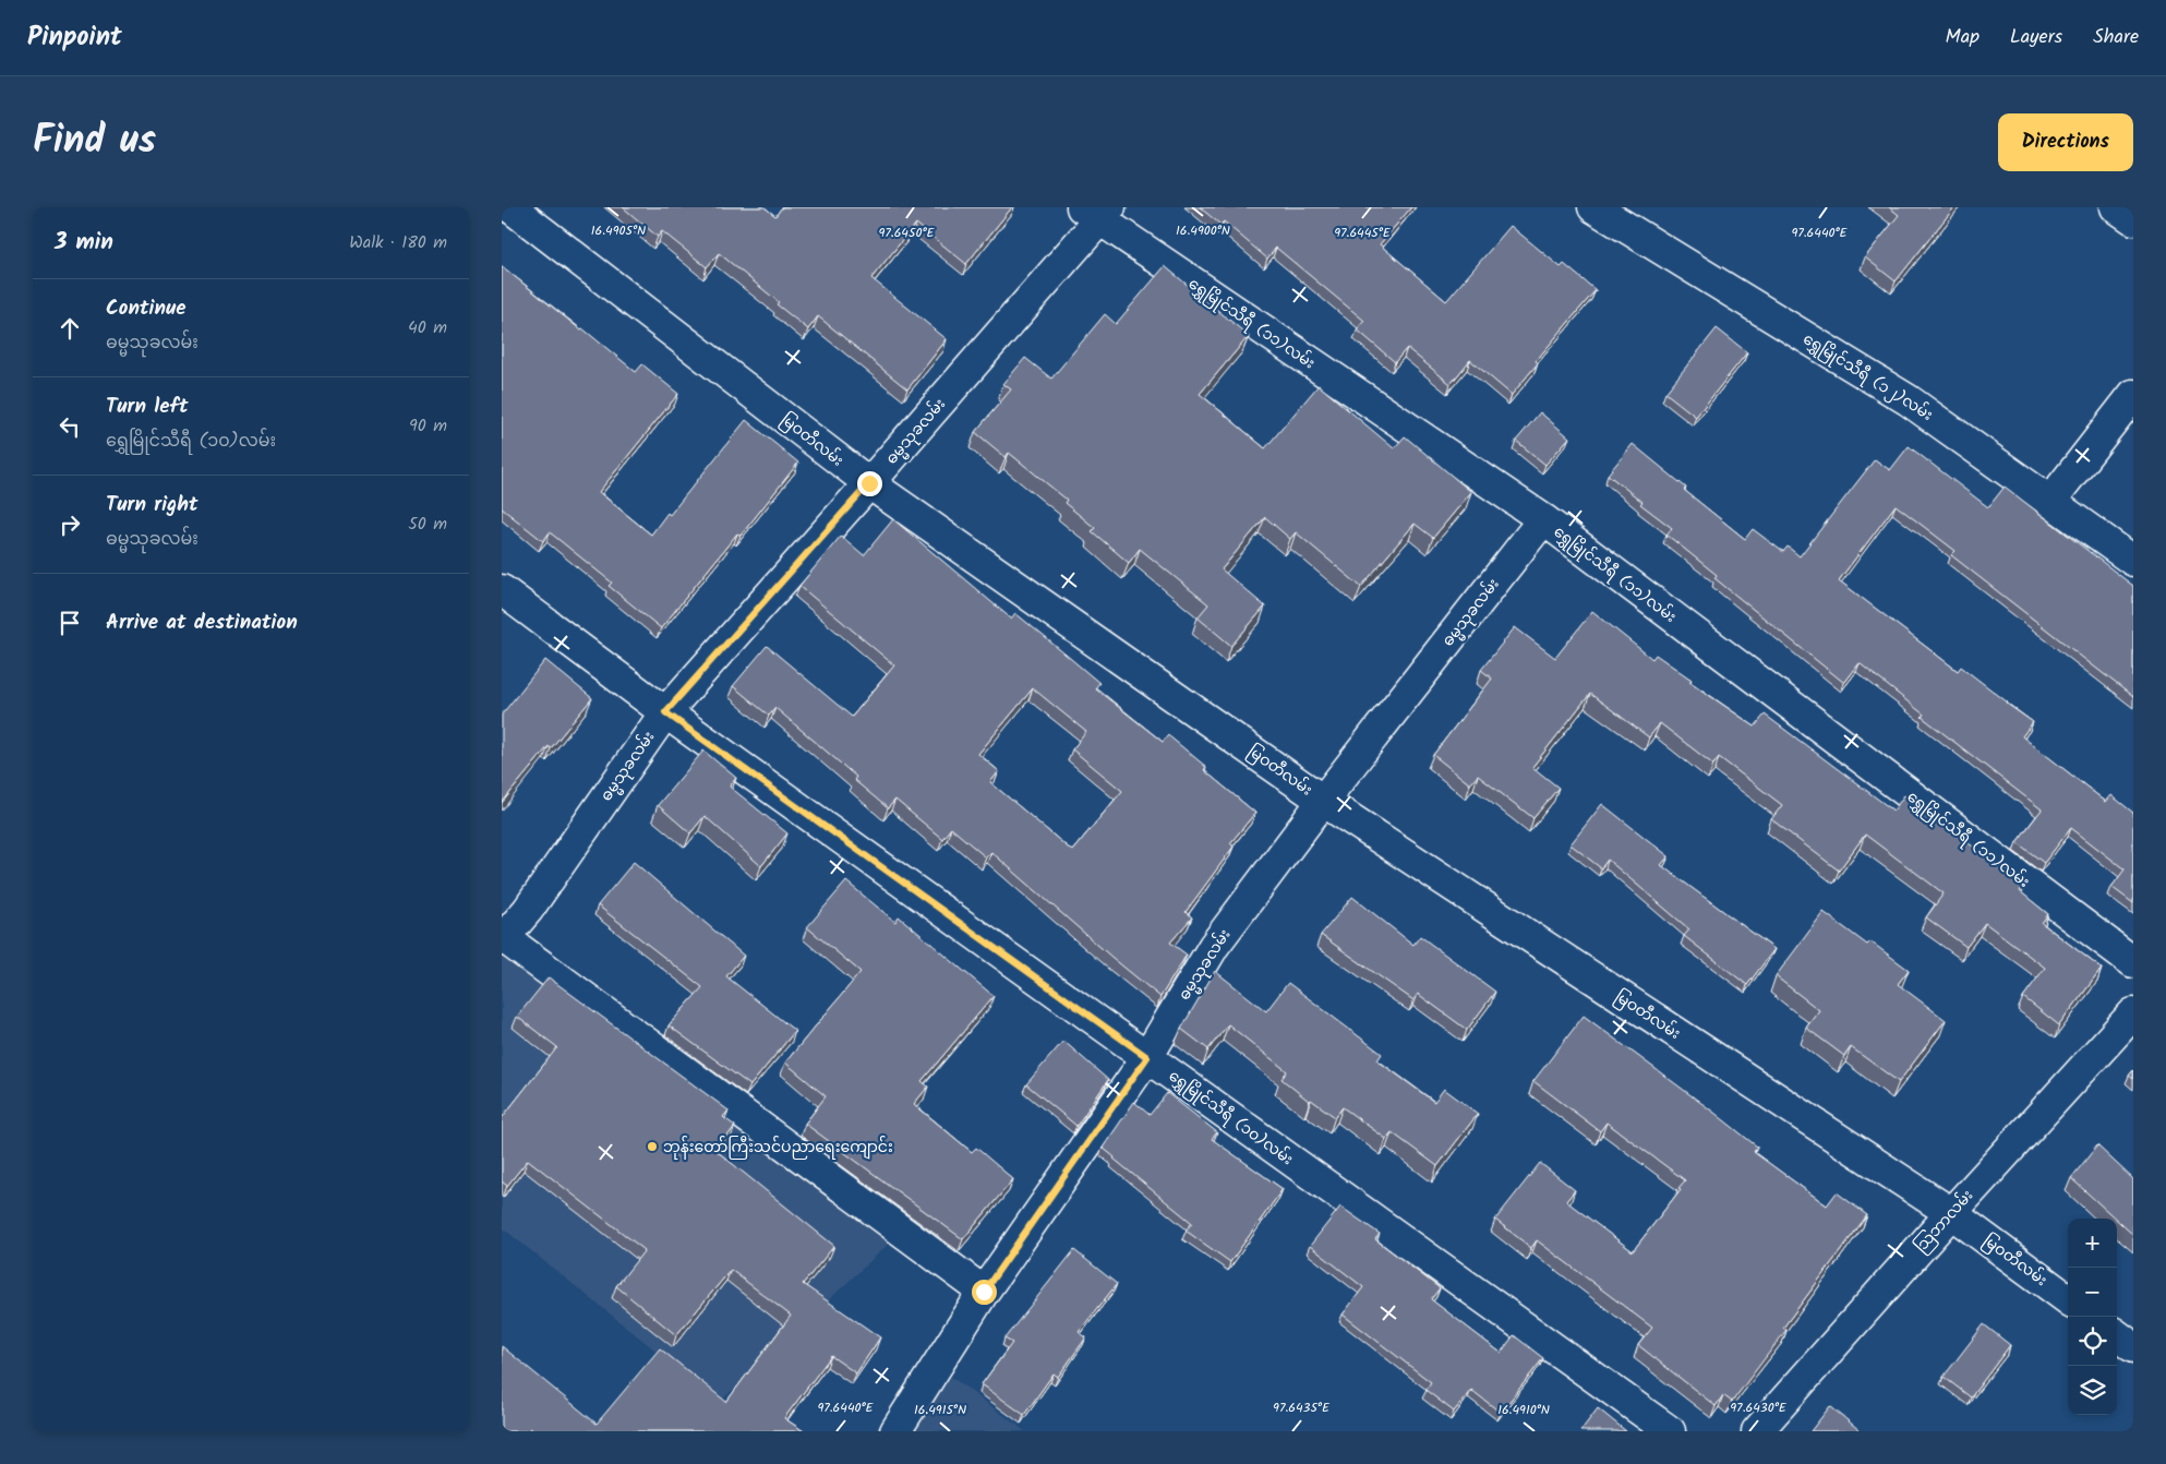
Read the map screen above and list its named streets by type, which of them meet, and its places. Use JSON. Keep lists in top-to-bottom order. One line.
{"streets":{"street":["ရွှေမြိုင်သီရီ (၁၁)လမ်း","ရွှေမြိုင်သီရီ (၁၂)လမ်း","ဓမ္မသုခလမ်း","မြဝတီလမ်း","ရွှေမြိုင်သီရီ (၁၀)လမ်း","သြဘာလမ်း"]},"crossings":[["ရွှေမြိုင်သီရီ (၁၁)လမ်း","ဓမ္မသုခလမ်း"],["ဓမ္မသုခလမ်း","မြဝတီလမ်း"],["ဓမ္မသုခလမ်း","ရွှေမြိုင်သီရီ (၁၀)လမ်း"],["မြဝတီလမ်း","သြဘာလမ်း"]],"places":["ဘုန်းတော်ကြီးသင်ပညာရေးကျောင်း"],"page":{"header":"Pinpoint","nav":["Map","Layers","Share"],"title":"Find us","buttons":"Directions","heading":["3 min","Walk · 180 m"],"list":[["Continue","ဓမ္မသုခလမ်း","40 m"],["Turn left","ရွှေမြိုင်သီရီ (၁၀)လမ်း","90 m"],["Turn right","ဓမ္မသုခလမ်း","50 m"],"Arrive at destination"],"map_buttons":["+","−"]},"coordinates":["16.4905°N","16.4900°N","97.6450°E","97.6445°E","97.6440°E","97.6435°E","97.6430°E","16.4915°N","16.4910°N"]}
